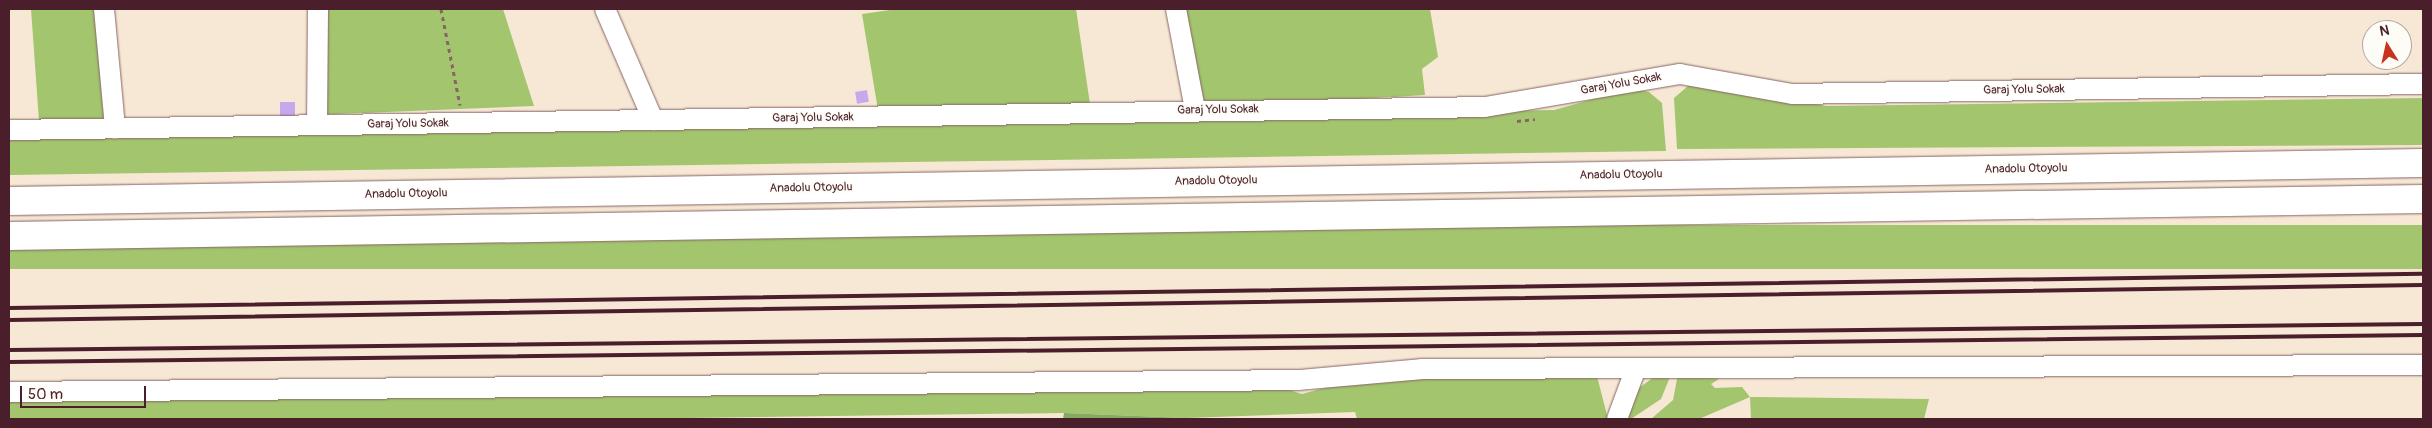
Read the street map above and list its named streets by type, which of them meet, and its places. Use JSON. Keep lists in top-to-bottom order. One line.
{"streets":{"highway":["Anadolu Otoyolu"],"street":["Garaj Yolu Sokak"]},"scale_bar":"50 m","north":"top"}
